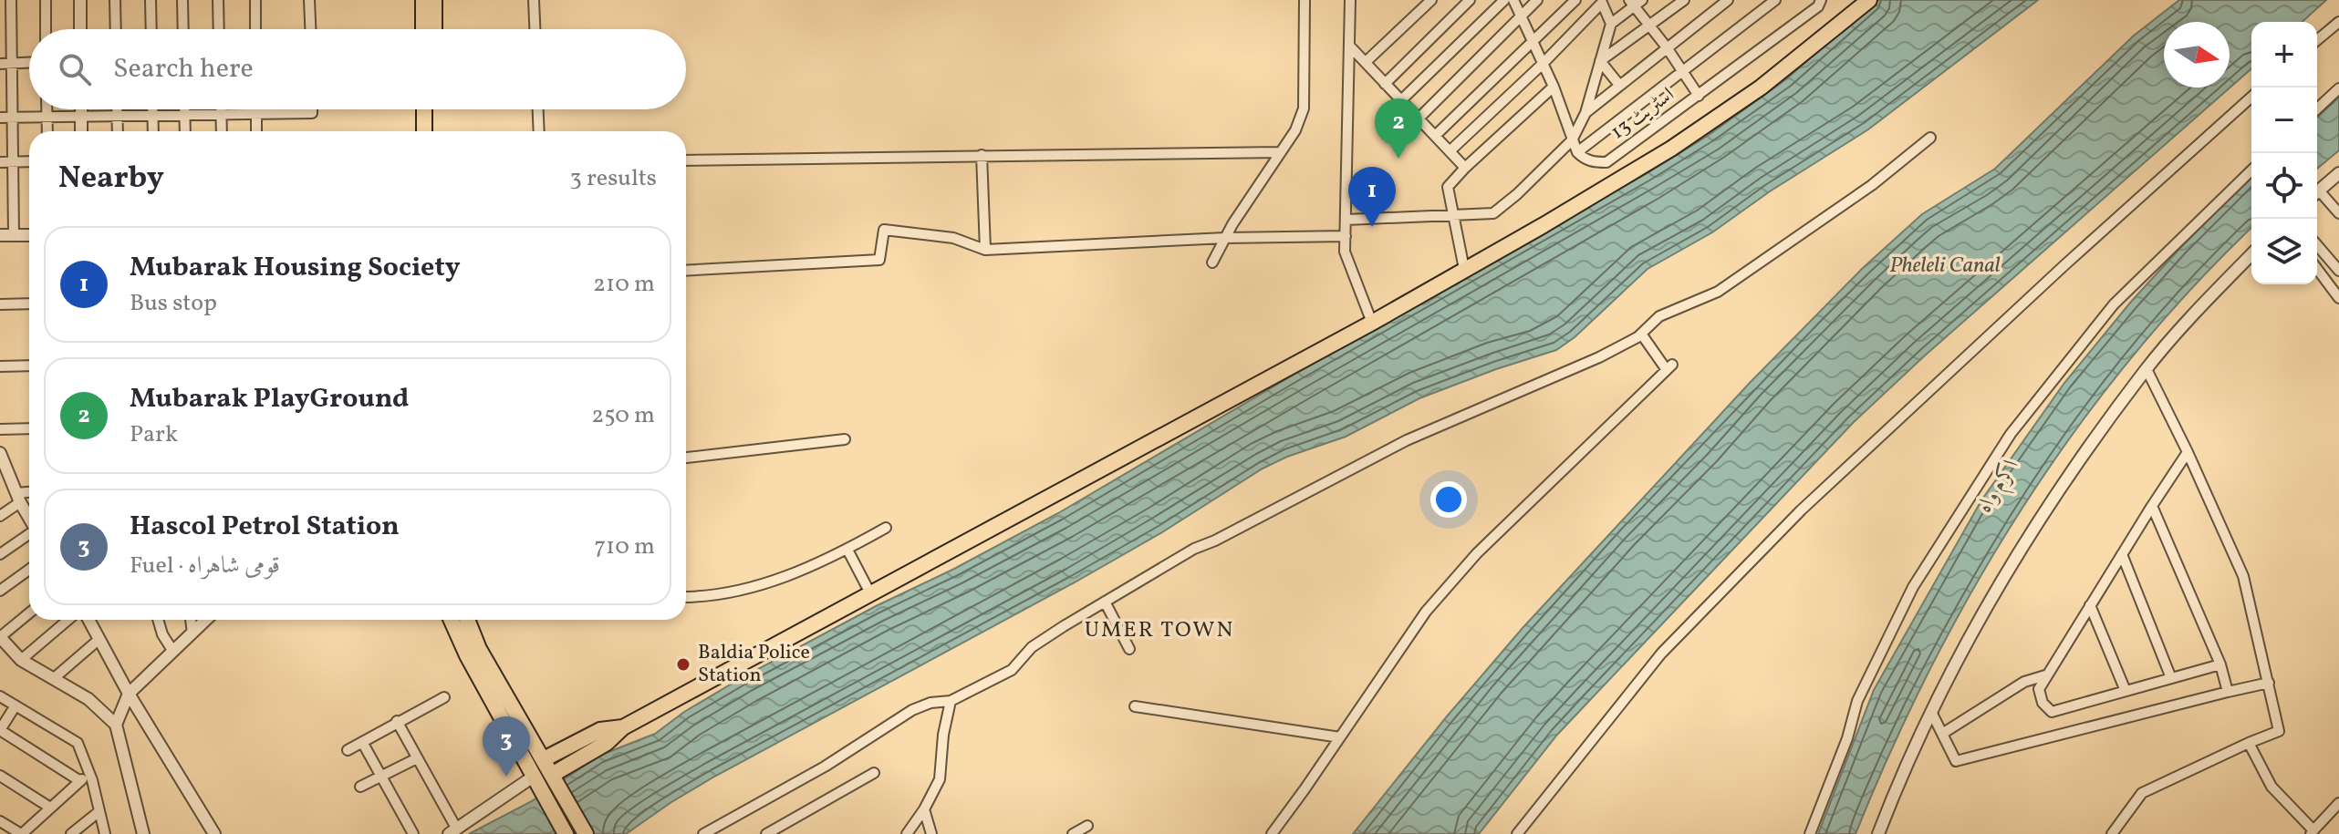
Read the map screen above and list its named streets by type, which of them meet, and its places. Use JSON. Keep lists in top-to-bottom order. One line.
{"streets":{"street":["اسٹریٹ 13"]},"districts":["UMER TOWN"],"water":["Pheleli Canal","اکرم واہ"],"places":["Baldia Police Station"],"north":"right","page":{"map_buttons":["+","−"],"search":"Search here","pins":["2","1","3"],"heading":["Nearby","3 results"],"list":[{"mark":"1","name":"Mubarak Housing Society","note":"Bus stop","value":"210 m"},{"mark":"2","name":"Mubarak PlayGround","note":"Park","value":"250 m"},{"mark":"3","name":"Hascol Petrol Station","note":"Fuel · قومی شاہراہ","value":"710 m"}]}}
